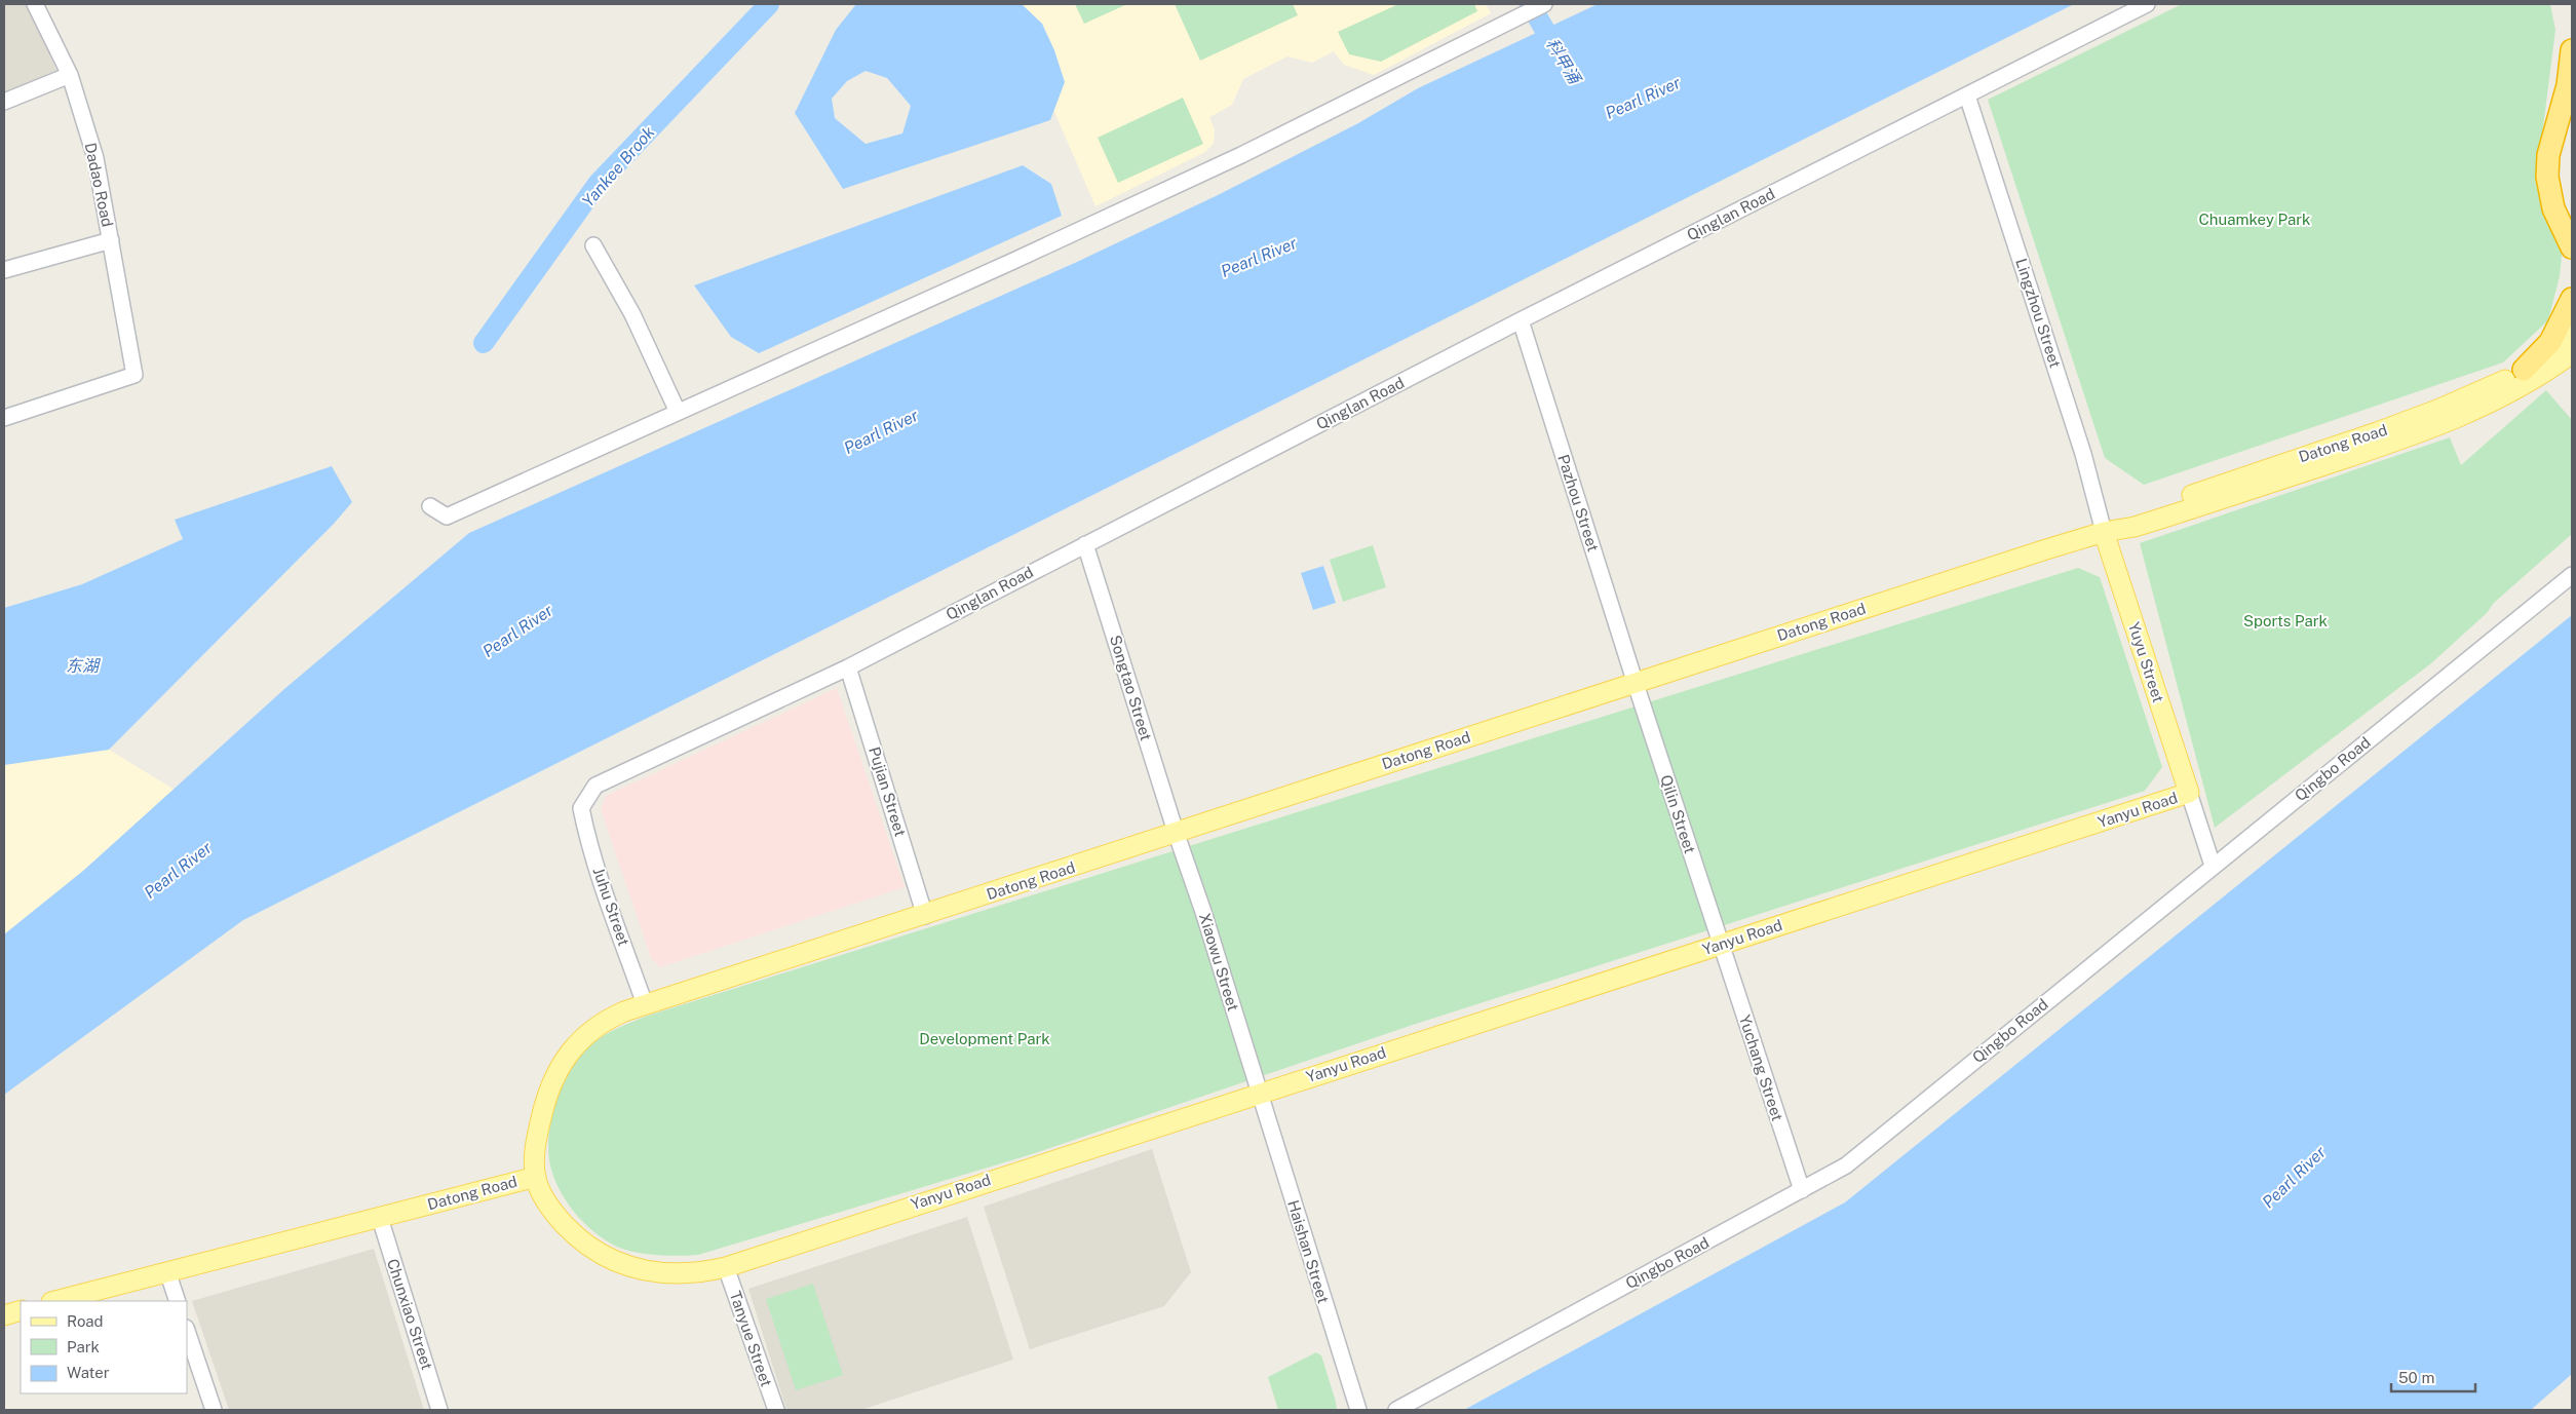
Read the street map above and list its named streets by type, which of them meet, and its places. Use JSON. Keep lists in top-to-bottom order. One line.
{"streets":{"main road":["Datong Road","Yuyu Street","Yanyu Road"],"street":["Dadao Road","Qinglan Road","Lingzhou Street","Pazhou Street","Songtao Street","Qingbo Road","Pujian Street","Qilin Street","Juhu Street","Xiaowu Street","Yuchang Street","Haishan Street","Chunxiao Street","Tanyue Street"]},"crossings":[["Qinglan Road","Lingzhou Street"],["Qinglan Road","Pazhou Street"],["Qinglan Road","Songtao Street"],["Qinglan Road","Pujian Street"],["Qinglan Road","Juhu Street"],["Lingzhou Street","Datong Road"],["Lingzhou Street","Yuyu Street"],["Datong Road","Pazhou Street"],["Datong Road","Yuyu Street"],["Datong Road","Songtao Street"],["Datong Road","Pujian Street"],["Datong Road","Yanyu Road"],["Datong Road","Qilin Street"],["Datong Road","Juhu Street"],["Datong Road","Xiaowu Street"],["Datong Road","Chunxiao Street"],["Pazhou Street","Qilin Street"],["Yuyu Street","Yanyu Road"],["Songtao Street","Xiaowu Street"],["Qingbo Road","Yuchang Street"],["Yanyu Road","Qilin Street"],["Yanyu Road","Xiaowu Street"],["Yanyu Road","Yuchang Street"],["Yanyu Road","Haishan Street"],["Yanyu Road","Tanyue Street"],["Qilin Street","Yuchang Street"],["Xiaowu Street","Haishan Street"]],"water":["科甲涌","Pearl River","Yankee Brook","东湖"],"parks":["Chuamkey Park","Sports Park","Development Park"],"legend":["Road","Park","Water"],"scale_bar":"50 m"}
